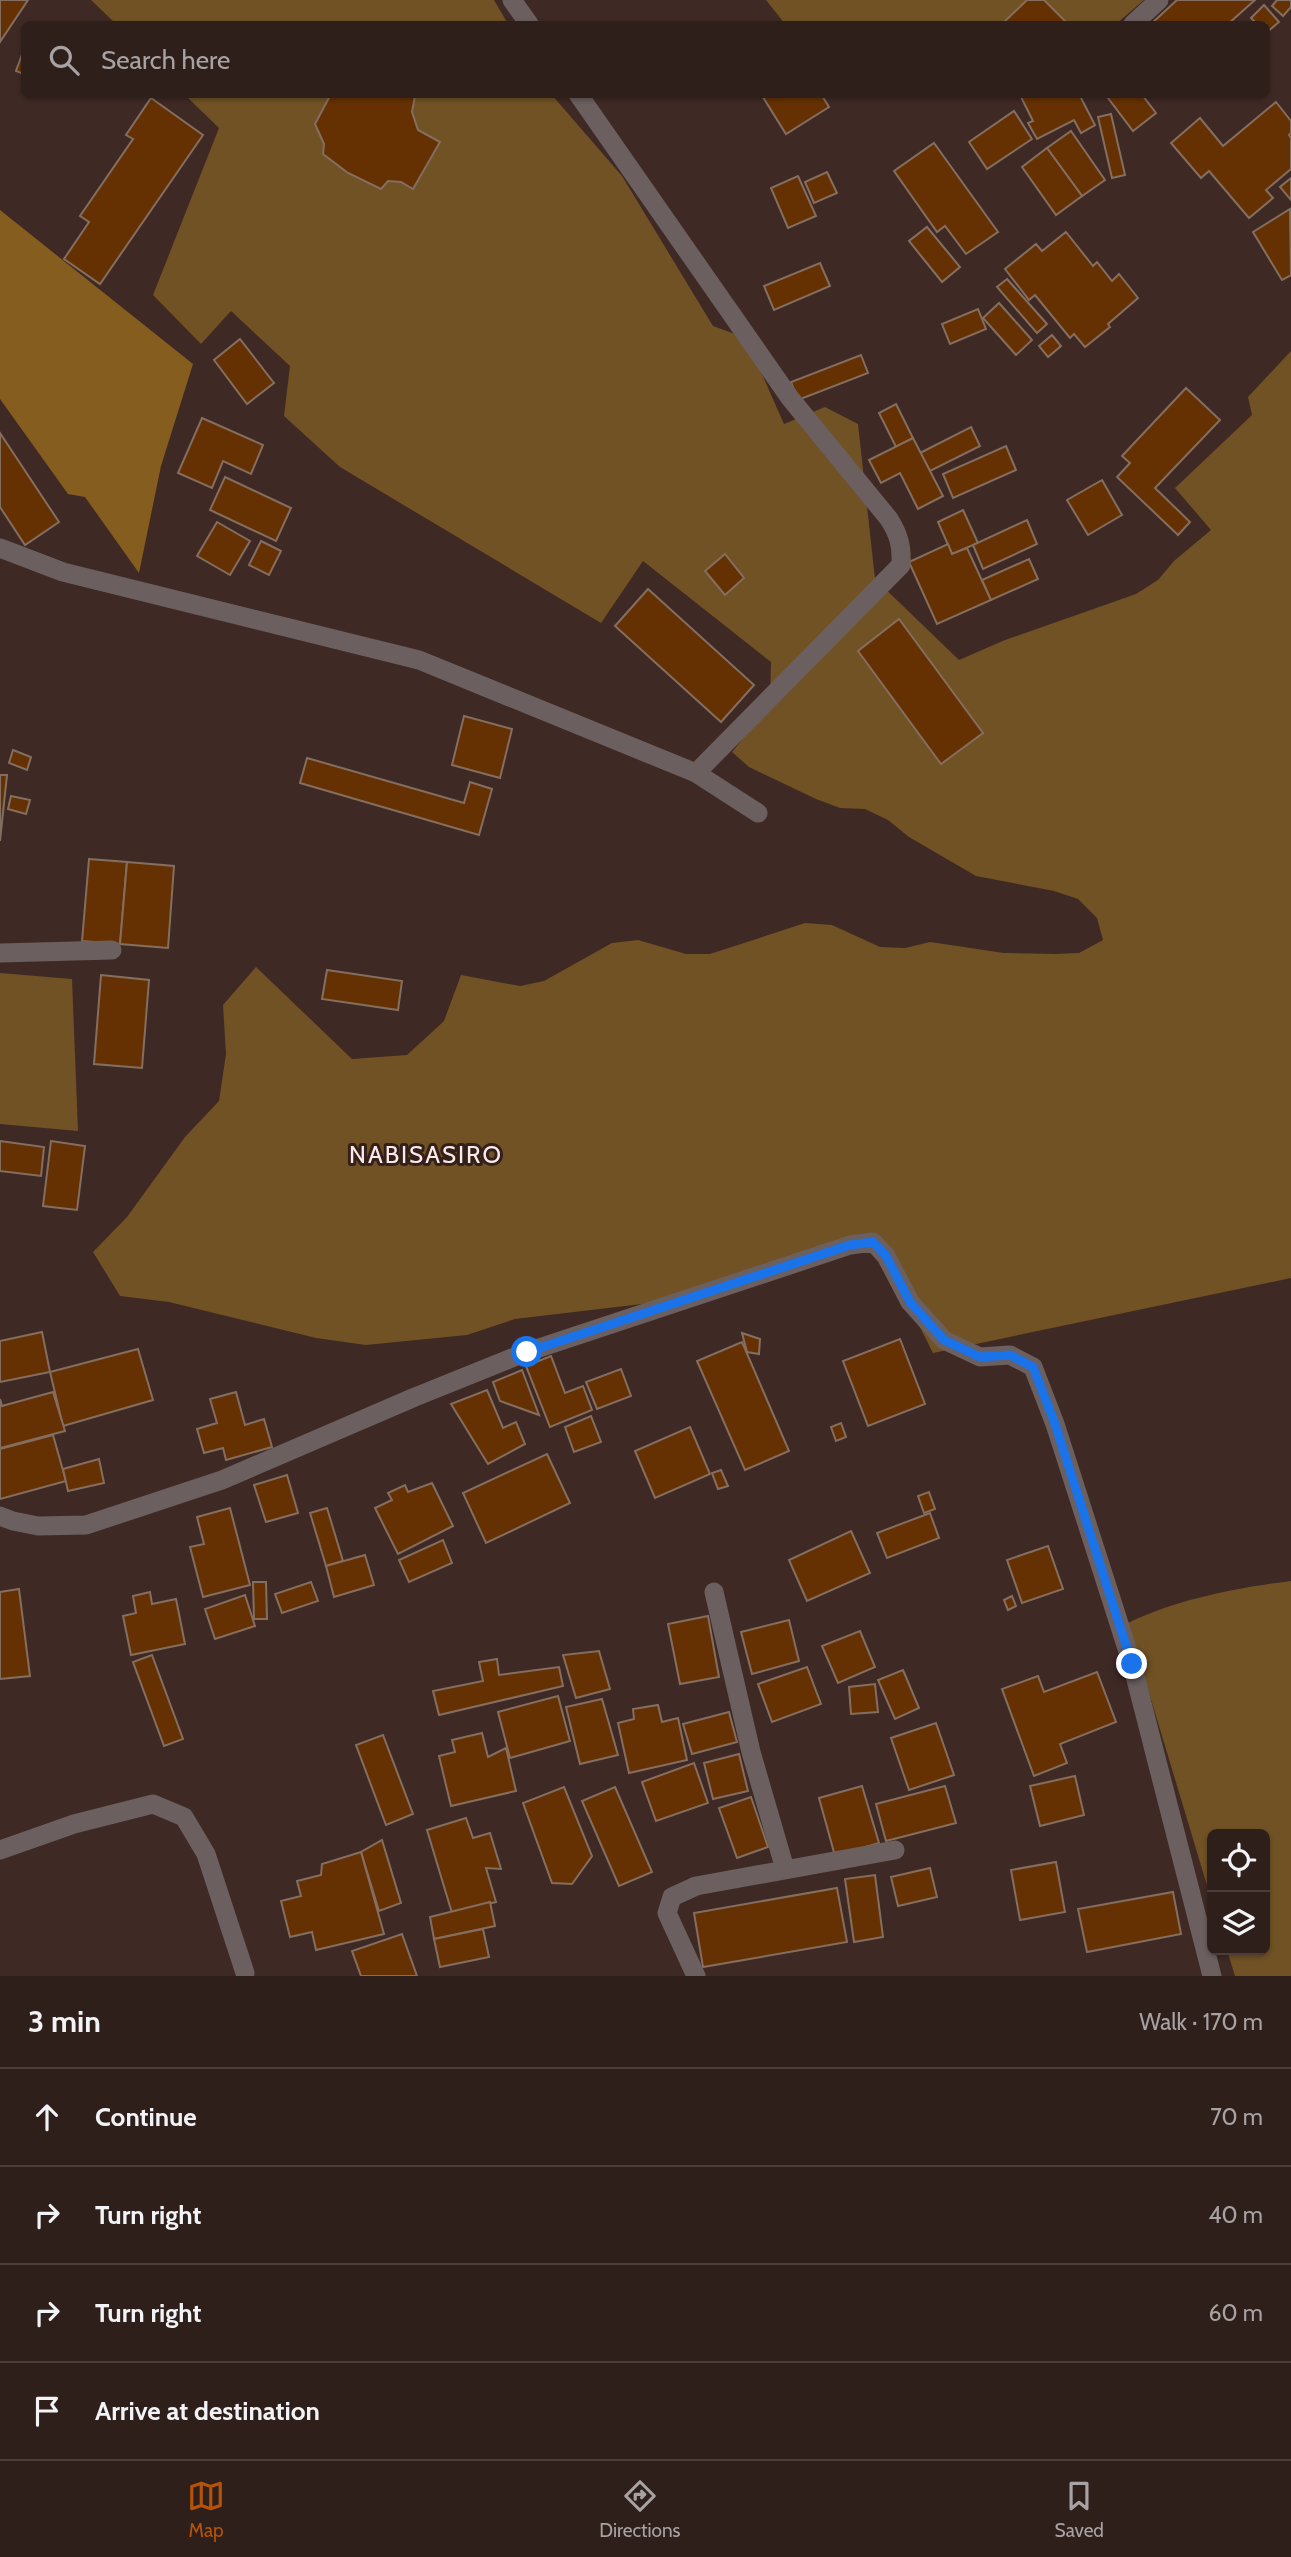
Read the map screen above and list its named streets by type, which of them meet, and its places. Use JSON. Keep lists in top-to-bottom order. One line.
{"districts":["NABISASIRO"],"page":{"search":"Search here","heading":["3 min","Walk · 170 m"],"list":[["Continue","70 m"],["Turn right","40 m"],["Turn right","60 m"],"Arrive at destination"],"nav":["Map","Directions","Saved"]}}
